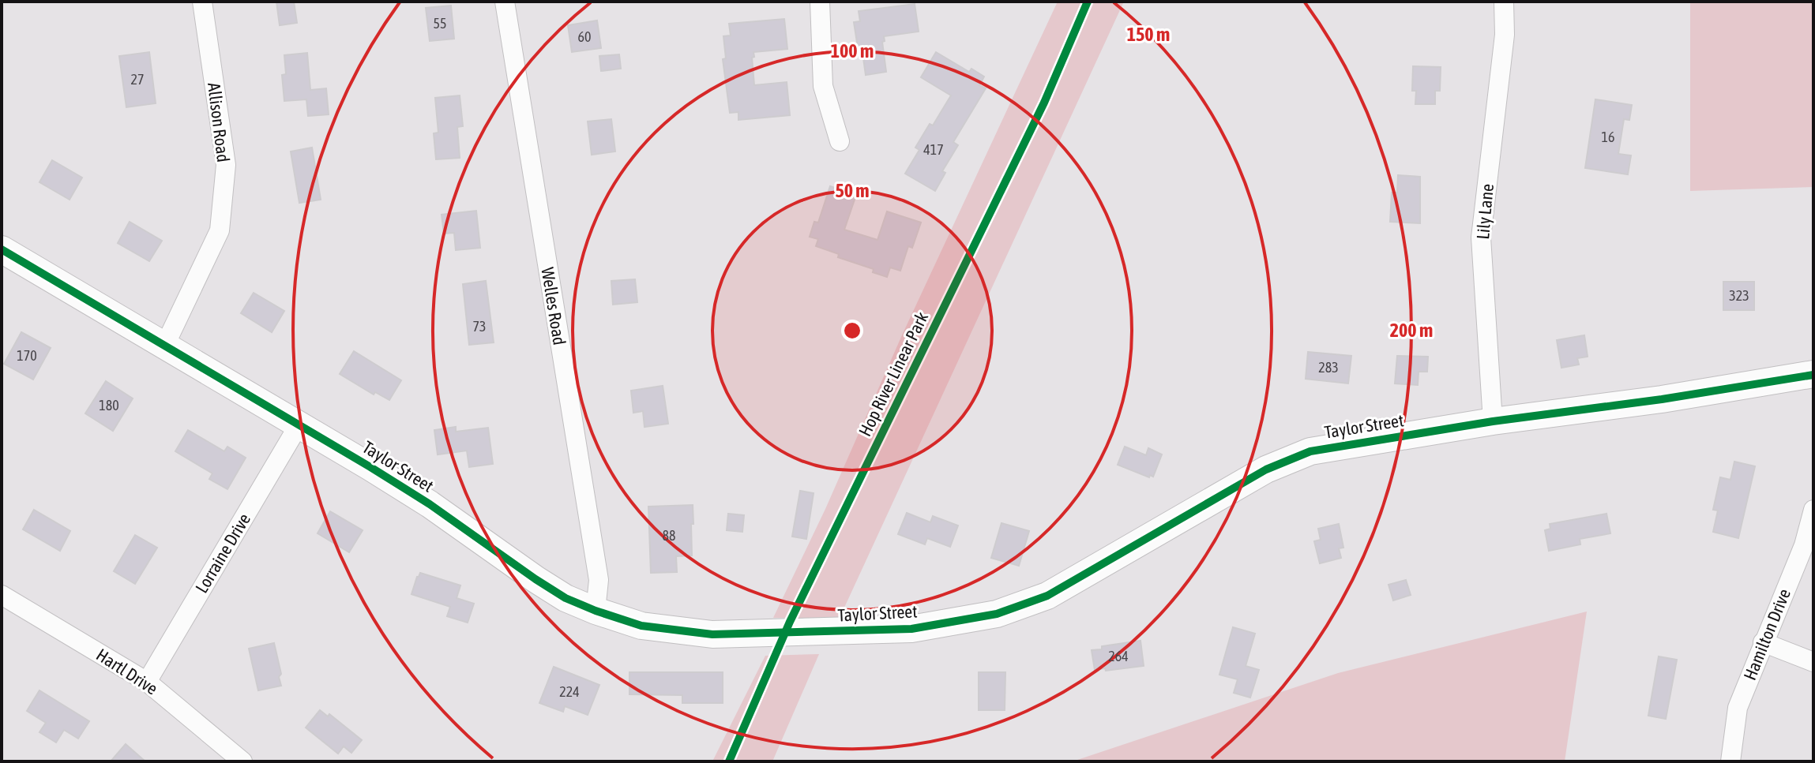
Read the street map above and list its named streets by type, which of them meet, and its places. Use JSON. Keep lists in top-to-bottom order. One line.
{"streets":{"street":["Allison Road","Lily Lane","Welles Road","Taylor Street","Lorraine Drive","Hamilton Drive","Hartl Drive"],"cycle path":["Hop River Linear Park"]},"crossings":[["Allison Road","Taylor Street"],["Lily Lane","Taylor Street"],["Welles Road","Taylor Street"],["Taylor Street","Lorraine Drive"],["Lorraine Drive","Hartl Drive"]],"house_numbers":["55","60","27","16","417","323","73","170","283","180","88","264","224"],"rings":["150 m","100 m","50 m","200 m"]}
